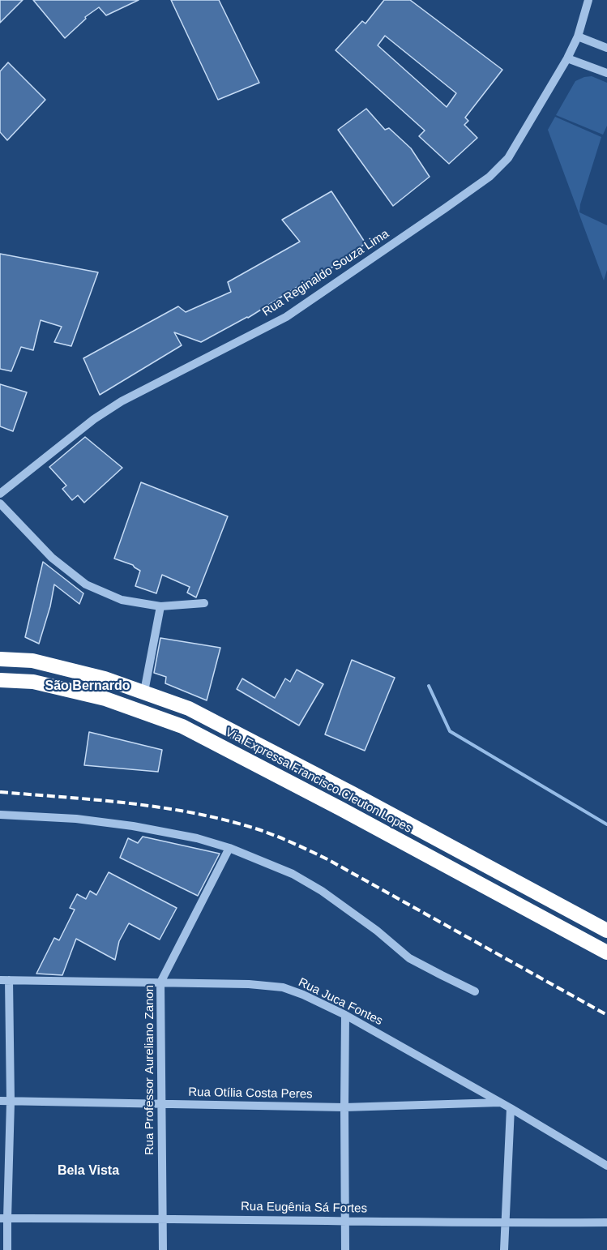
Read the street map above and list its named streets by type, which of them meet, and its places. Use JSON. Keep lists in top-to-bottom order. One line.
{"streets":{"highway":["Via Expressa Francisco Cleuton Lopes"],"street":["Rua Reginaldo Souza Lima","Rua Juca Fontes","Rua Professor Aureliano Zanon","Rua Otília Costa Peres","Rua Eugênia Sá Fortes"]},"crossings":[["Rua Juca Fontes","Rua Professor Aureliano Zanon"],["Rua Juca Fontes","Rua Otília Costa Peres"],["Rua Professor Aureliano Zanon","Rua Otília Costa Peres"],["Rua Professor Aureliano Zanon","Rua Eugênia Sá Fortes"]],"districts":["São Bernardo","Bela Vista"]}
